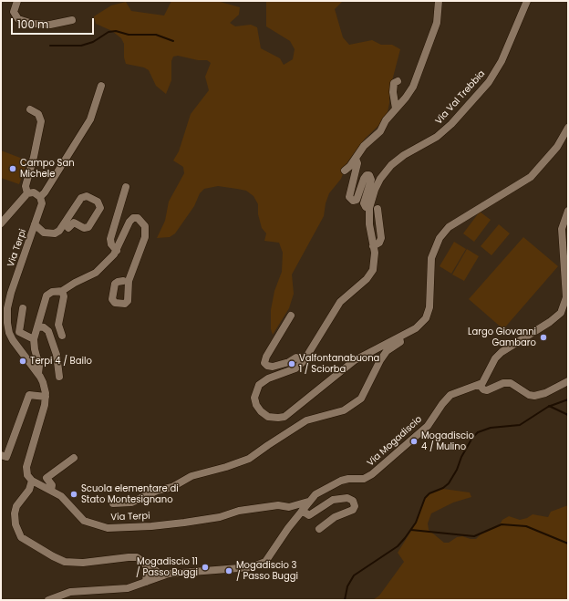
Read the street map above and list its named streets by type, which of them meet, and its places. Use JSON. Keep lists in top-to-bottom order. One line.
{"streets":{"street":["Via Val Trebbia","Via Terpi","Via Mogadiscio"]},"crossings":[["Via Terpi","Via Mogadiscio"]],"places":["Campo San Michele","Largo Giovanni Gambaro","Terpi 4 / Bailo","Valfontanabuona 1 / Sciorba","Mogadiscio 4 / Mulino","Scuola elementare di Stato Montesignano","Mogadiscio 11 / Passo Buggi","Mogadiscio 3 / Passo Buggi"],"scale_bar":"100 m"}
